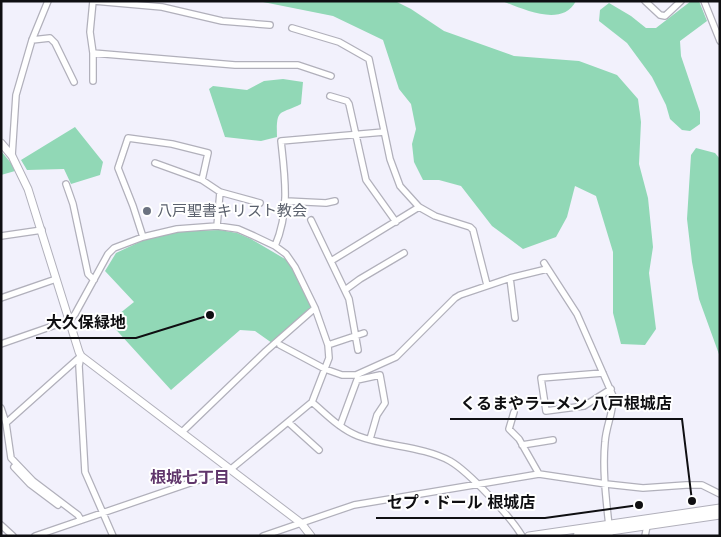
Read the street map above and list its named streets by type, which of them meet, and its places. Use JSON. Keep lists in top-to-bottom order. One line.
{"districts":["根城七丁目"],"places":["八戸聖書キリスト教会","大久保緑地","くるまやラーメン 八戸根城店","セプ・ドール 根城店"]}
